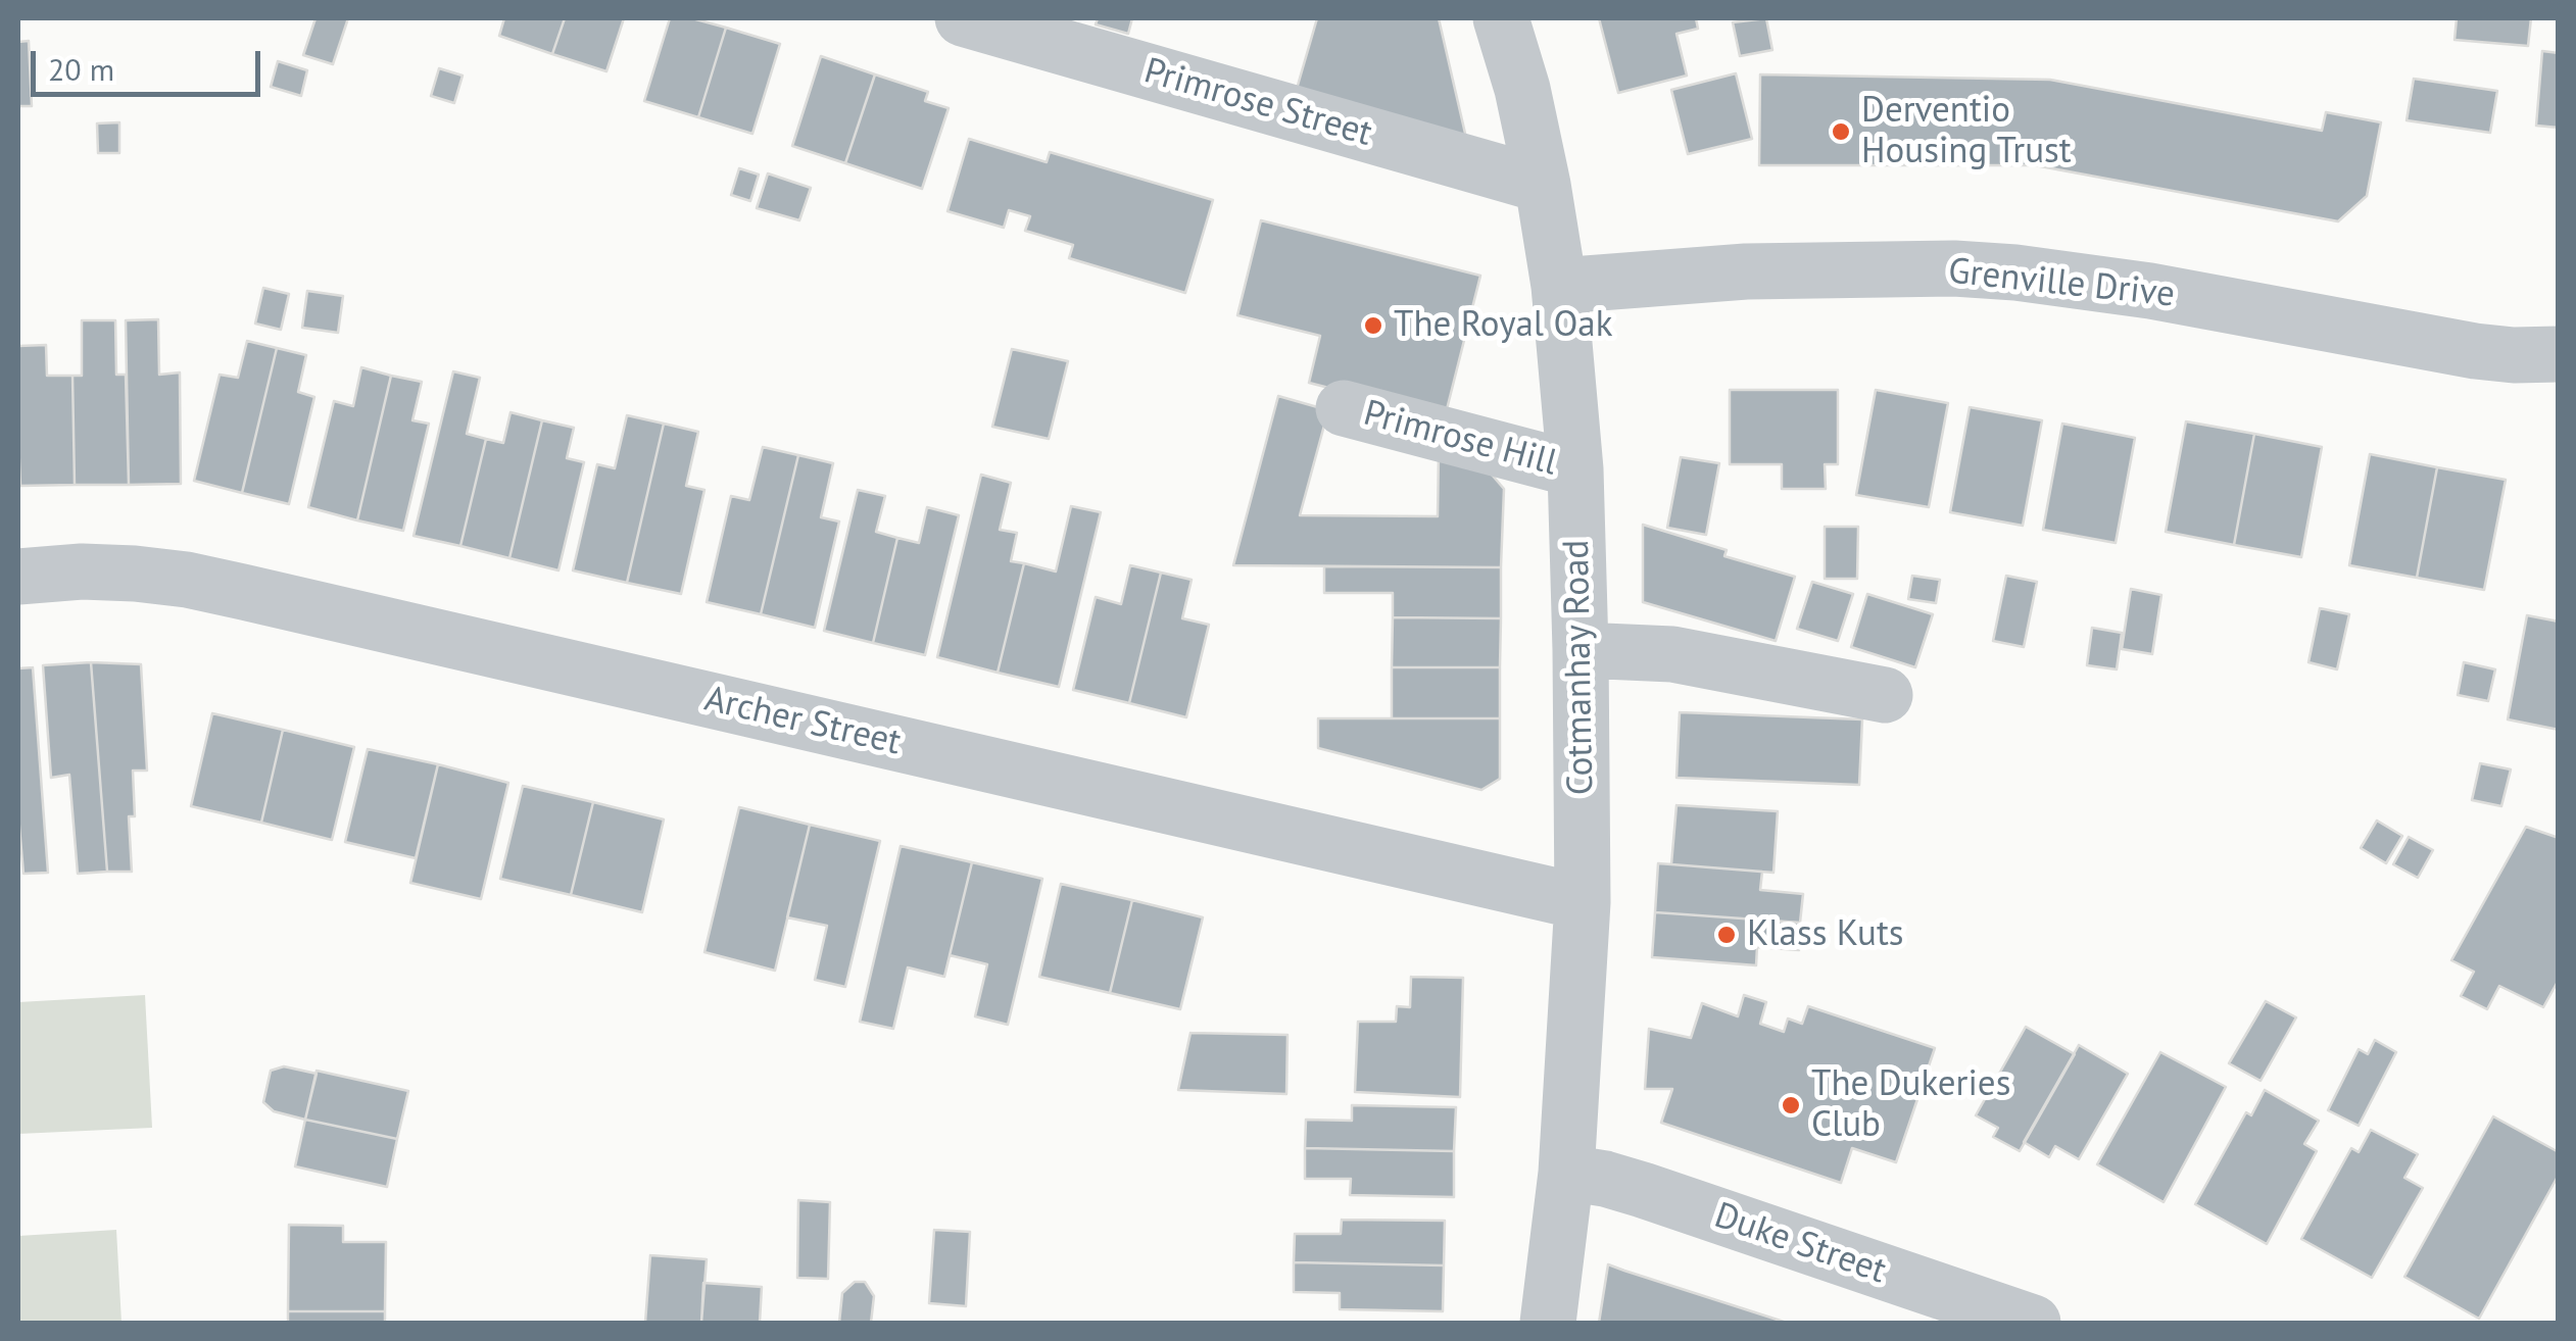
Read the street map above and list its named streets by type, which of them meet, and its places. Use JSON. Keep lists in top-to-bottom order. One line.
{"streets":{"street":["Primrose Street","Grenville Drive","Primrose Hill","Cotmanhay Road","Archer Street","Duke Street"]},"crossings":[["Primrose Street","Cotmanhay Road"],["Grenville Drive","Cotmanhay Road"],["Primrose Hill","Cotmanhay Road"],["Cotmanhay Road","Archer Street"],["Cotmanhay Road","Duke Street"]],"places":["Derventio Housing Trust","The Royal Oak","Klass Kuts","The Dukeries Club"],"scale_bar":"20 m"}
